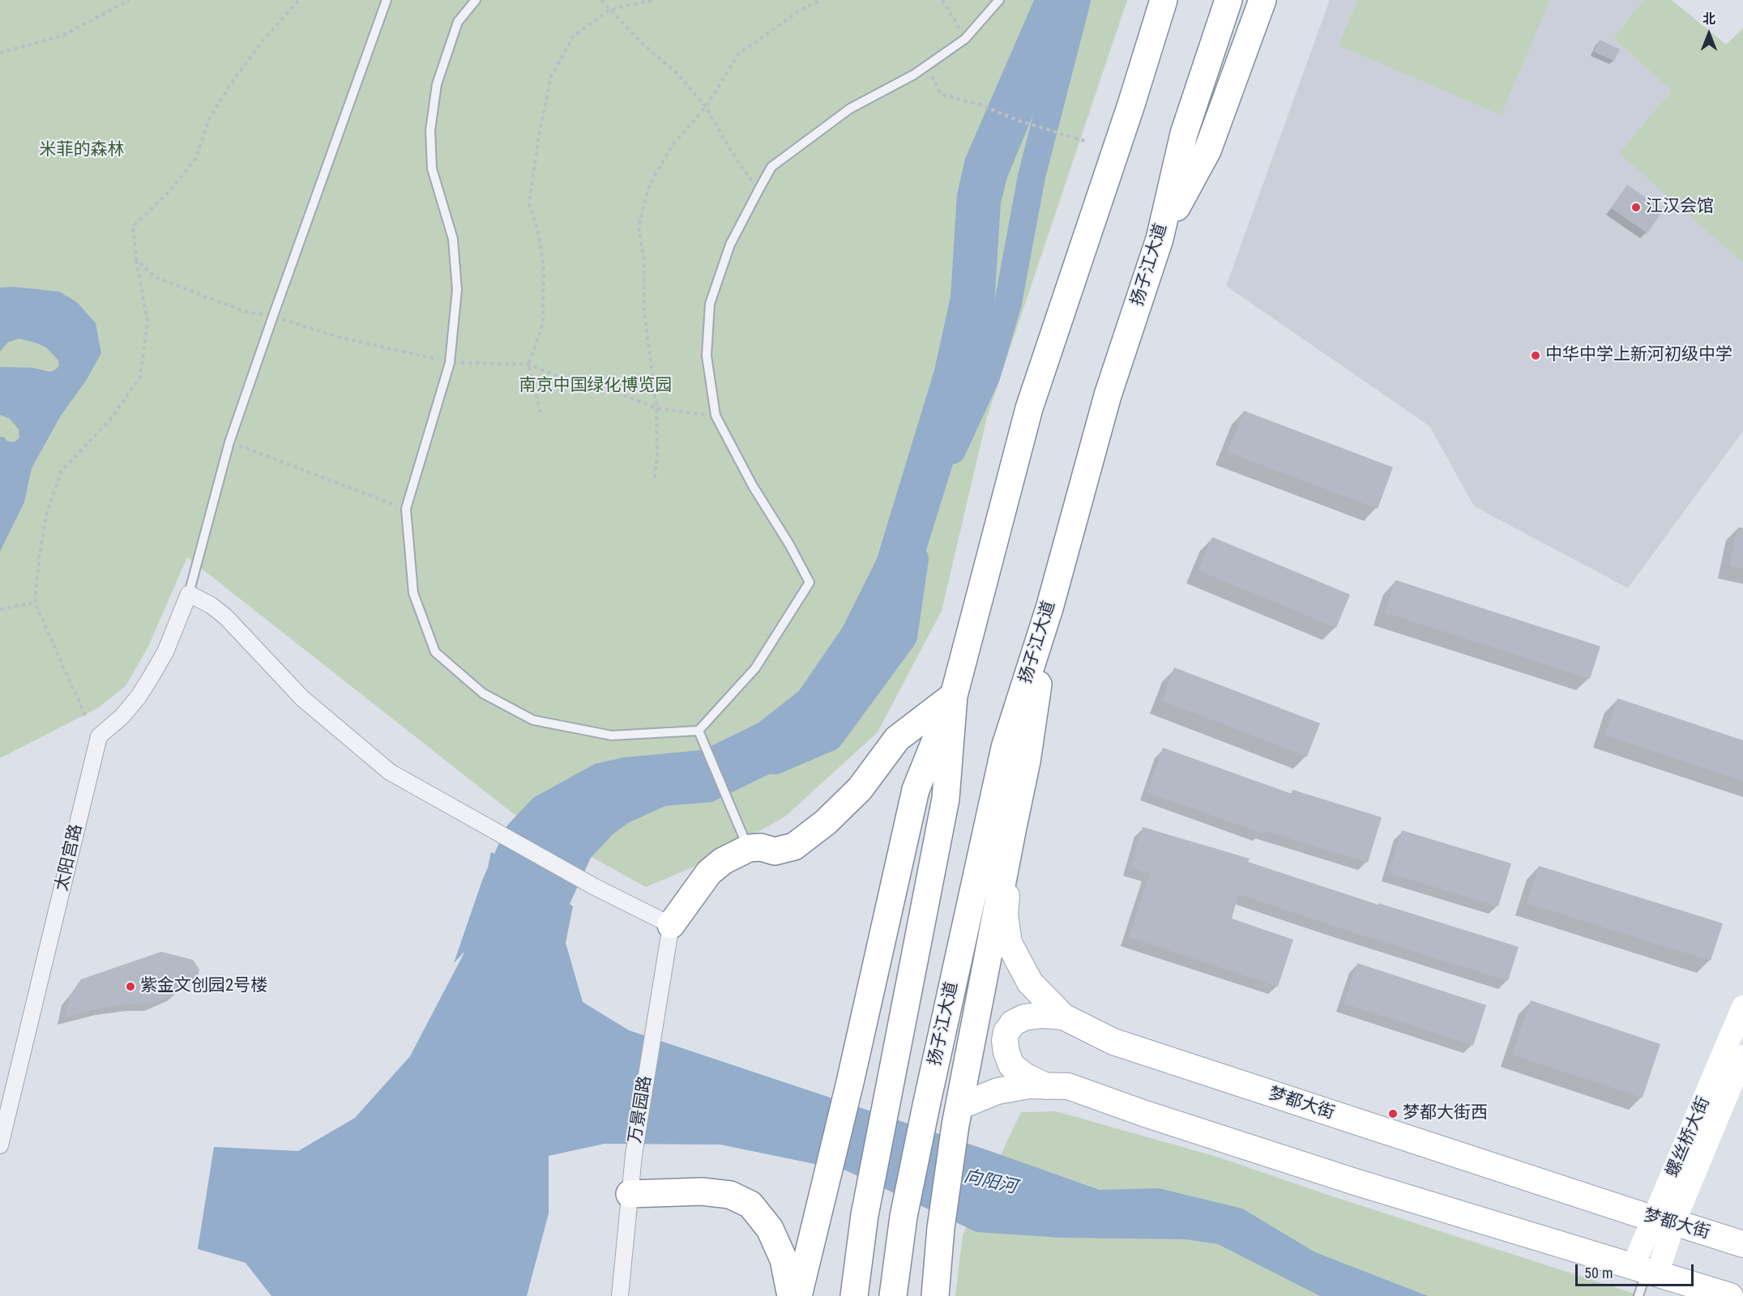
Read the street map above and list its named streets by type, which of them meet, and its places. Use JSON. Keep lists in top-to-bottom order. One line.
{"streets":{"highway":["扬子江大道"],"main road":["梦都大街"],"street":["太阳宫路","万景园路","螺丝桥大街"]},"crossings":[["梦都大街","螺丝桥大街"]],"water":["向阳河"],"parks":["米菲的森林","南京中国绿化博览园"],"places":["江汉会馆","中华中学上新河初级中学","紫金文创园2号楼","梦都大街西"],"scale_bar":"50 m","north":"top"}
